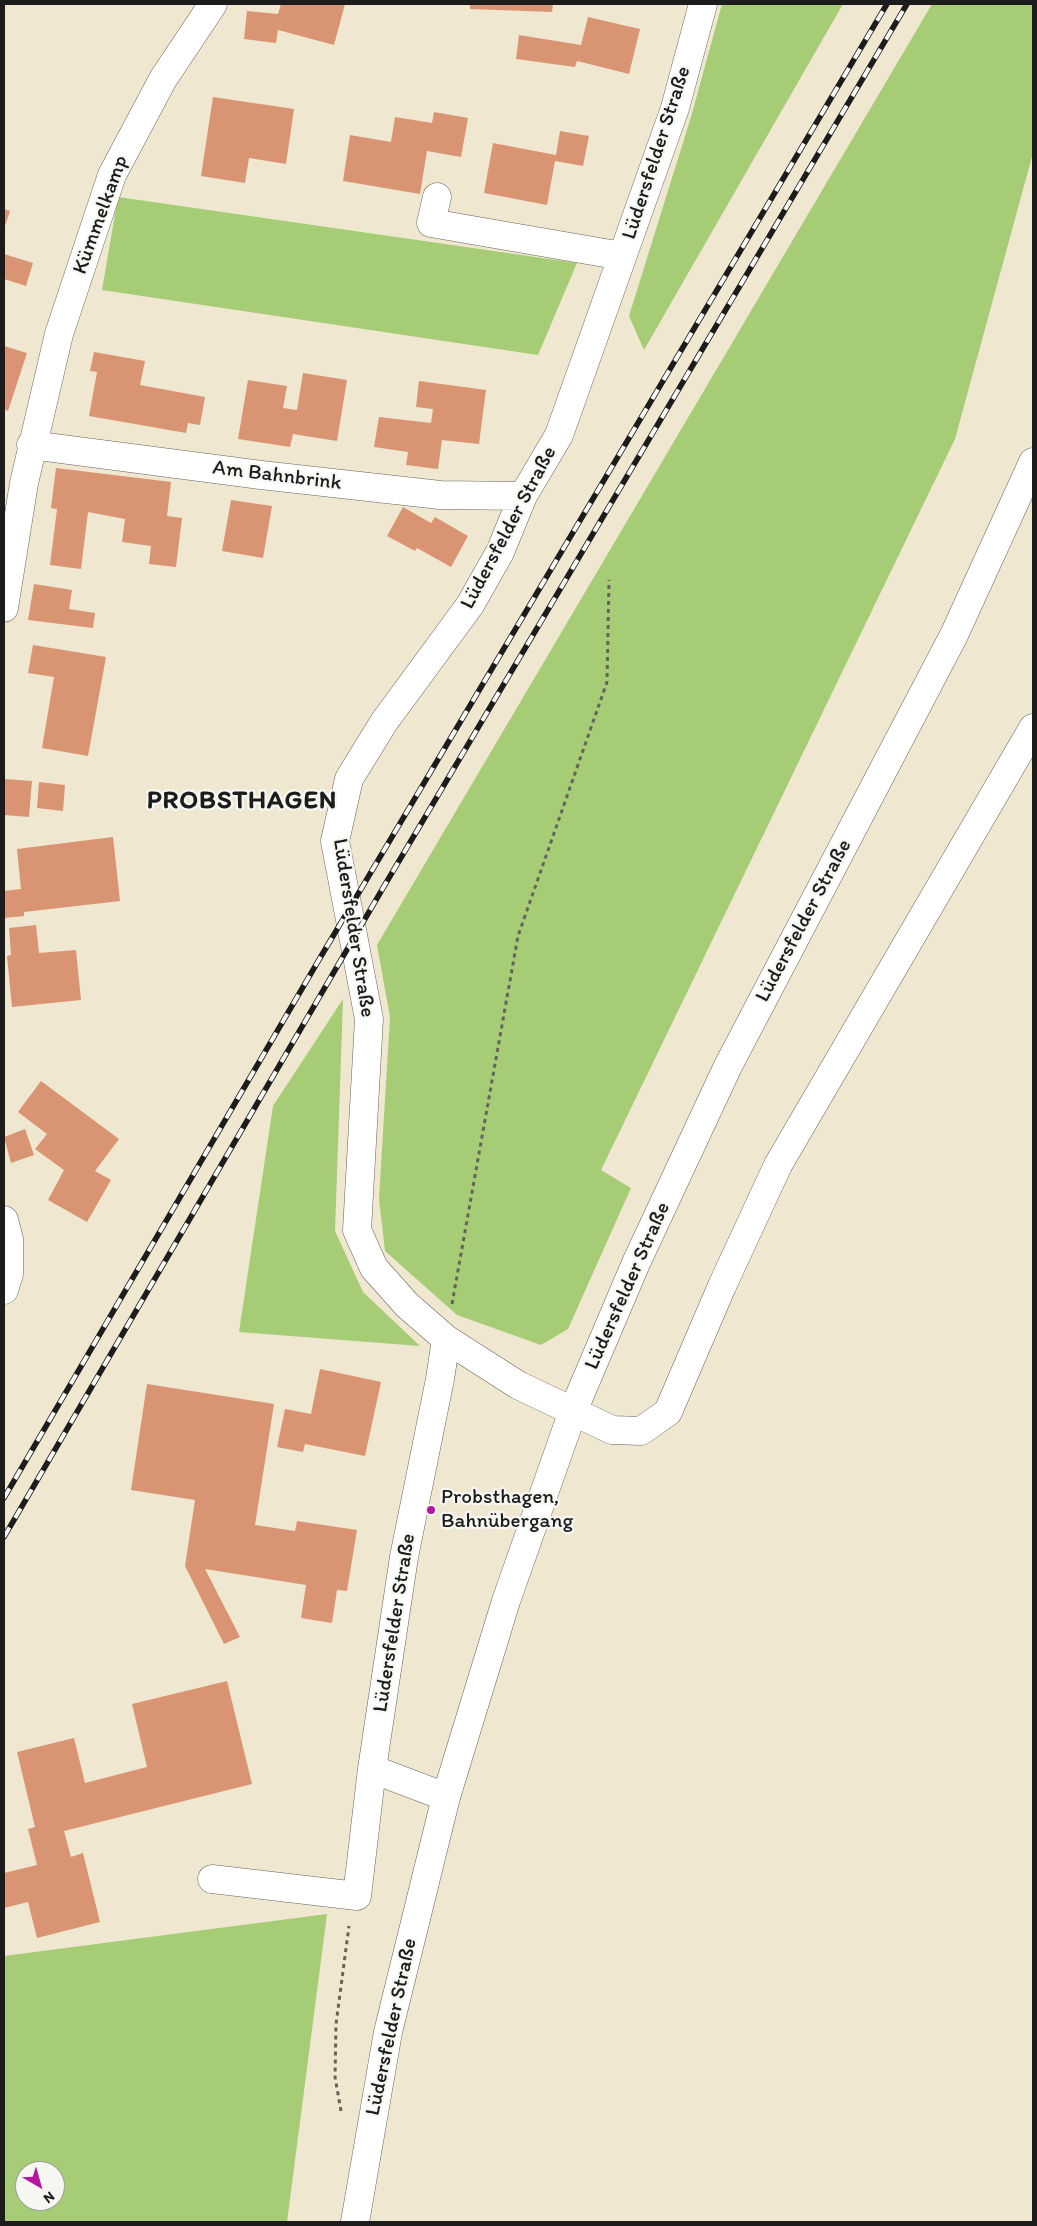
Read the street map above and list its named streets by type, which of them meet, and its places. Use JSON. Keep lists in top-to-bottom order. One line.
{"streets":{"street":["Lüdersfelder Straße","Kümmelkamp","Am Bahnbrink"]},"crossings":[["Lüdersfelder Straße","Am Bahnbrink"],["Kümmelkamp","Am Bahnbrink"]],"districts":["PROBSTHAGEN"],"places":["Probsthagen, Bahnübergang"],"north":"bottom right"}
